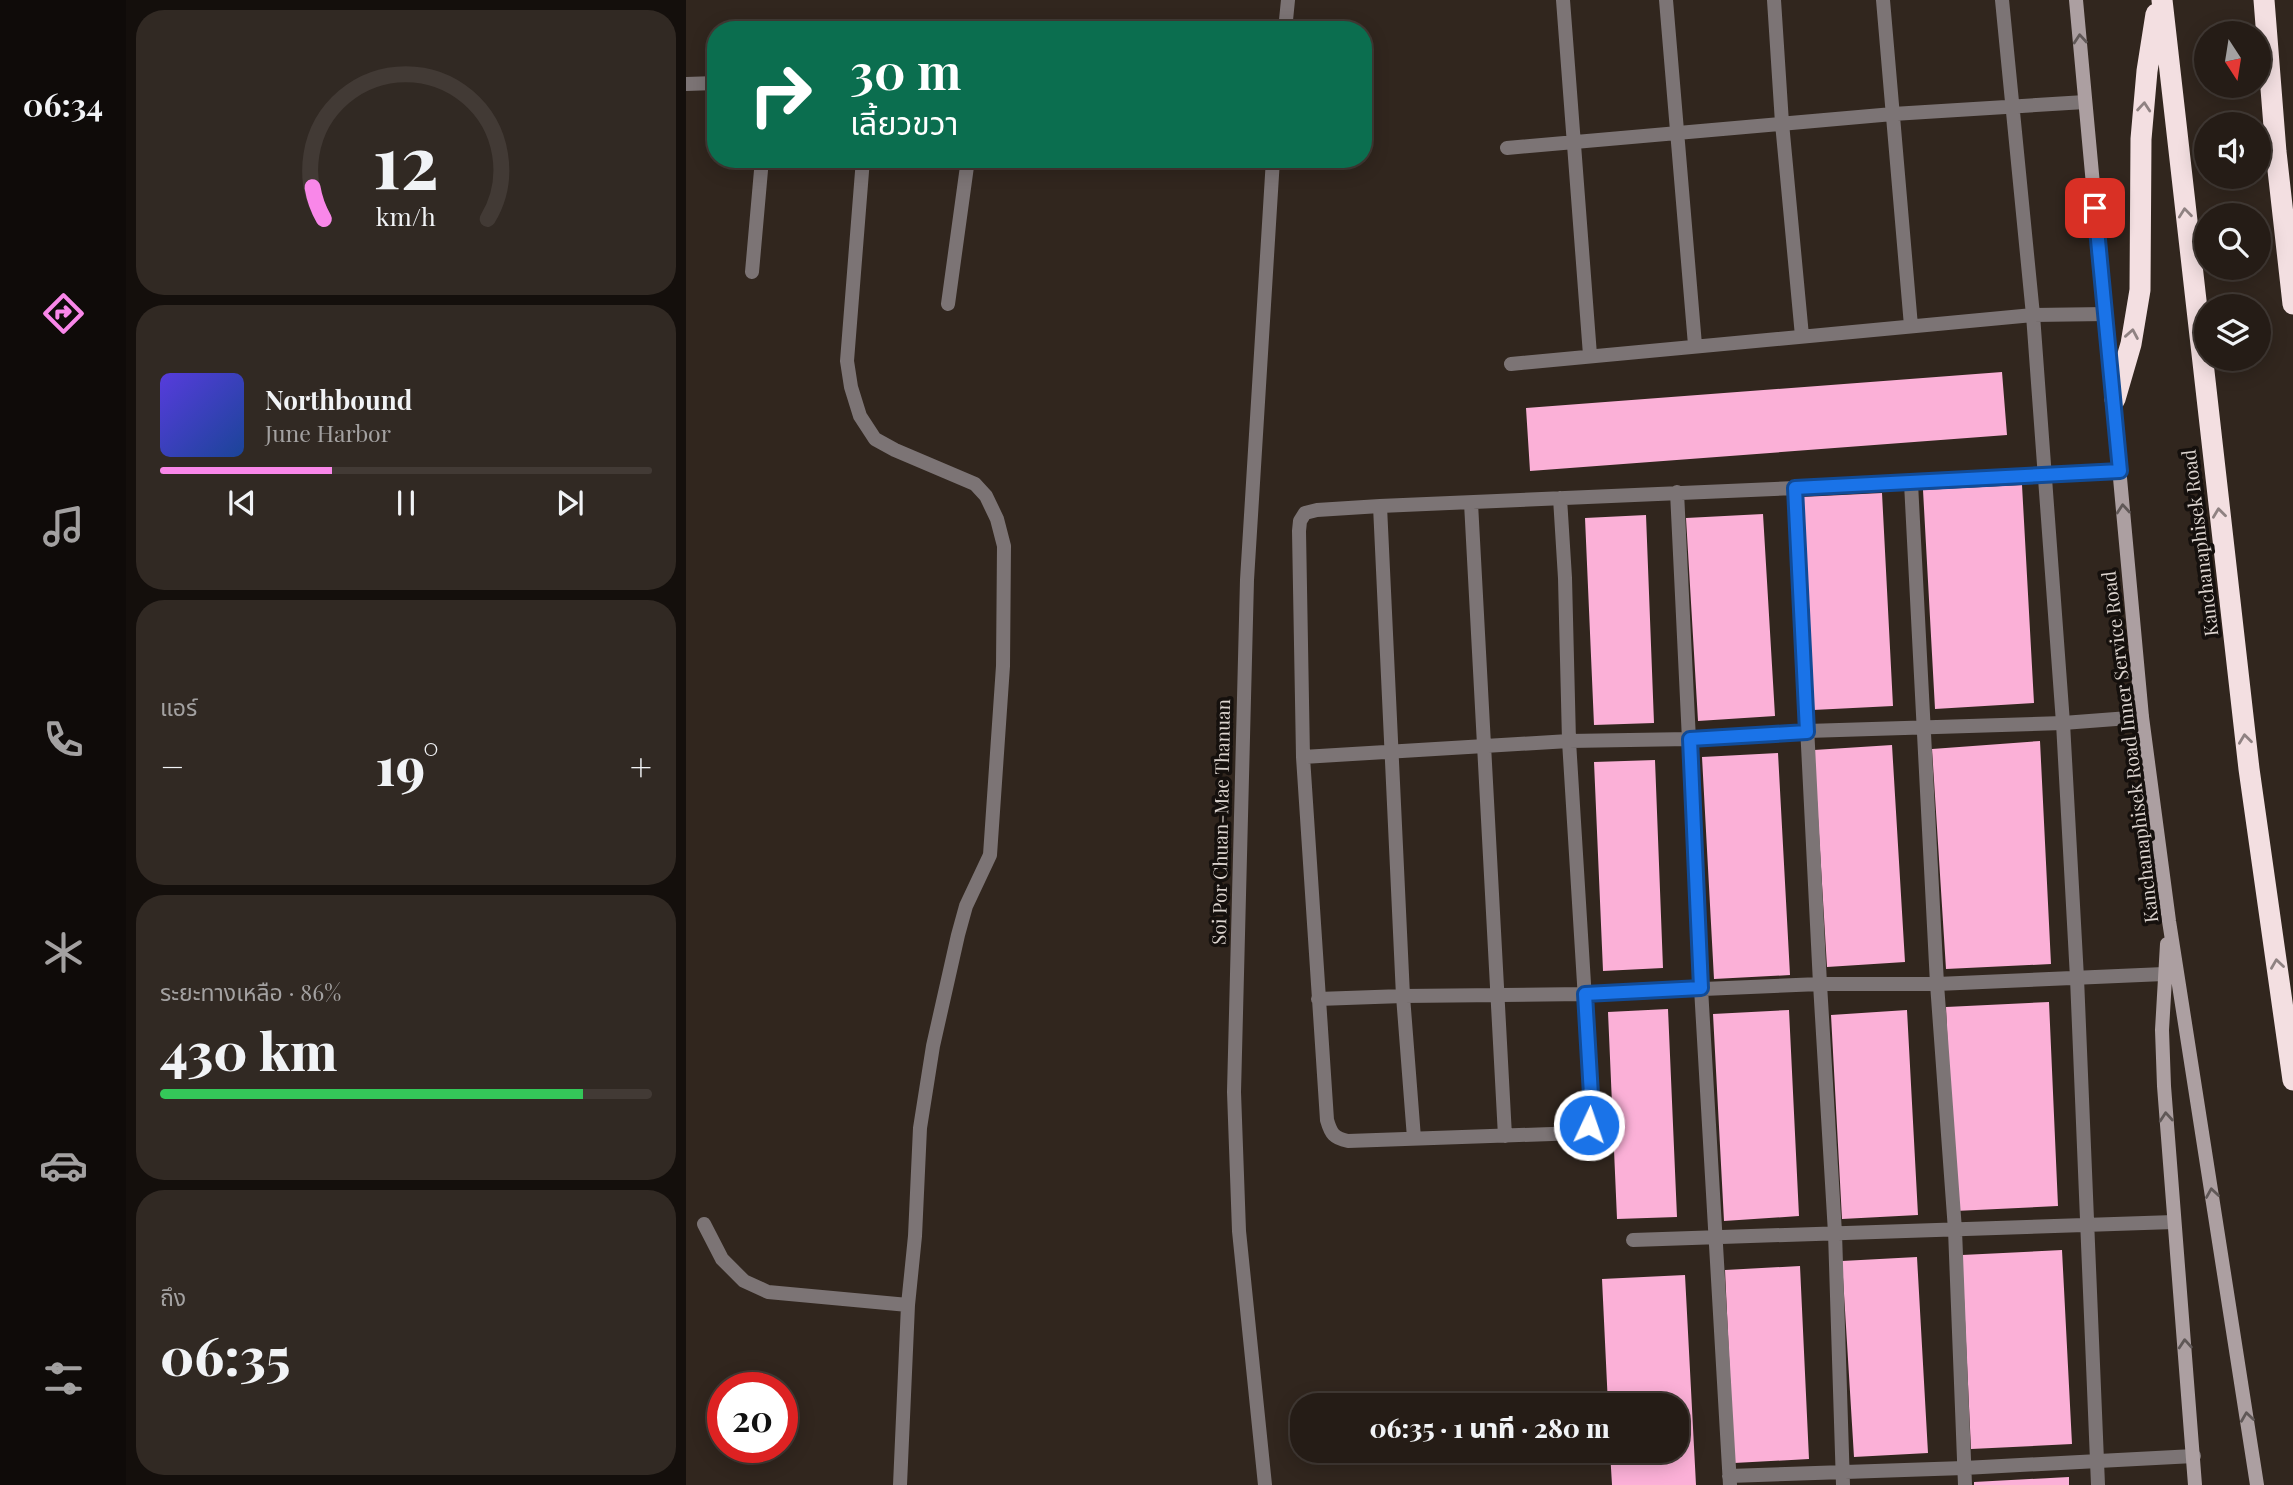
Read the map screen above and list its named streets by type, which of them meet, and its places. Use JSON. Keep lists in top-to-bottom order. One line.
{"streets":{"highway":["Kanchanaphisek Road"],"main road":["Kanchanaphisek Road Inner Service Road"],"street":["Soi Por Chuan-Mae Thanuan"]},"north":"bottom","page":{"tabs":"06:34","turn":["30 m","เลี้ยวขวา"],"song":["Northbound","June Harbor"],"tile":["แอร์",["ระยะทางเหลือ · 86%","430 km"],["ถึง","06:35"]],"heat":["−","19°","+"],"limit":"20","trip":"06:35 · 1 นาที · 280 m","gauge":["12","km/h"]}}
